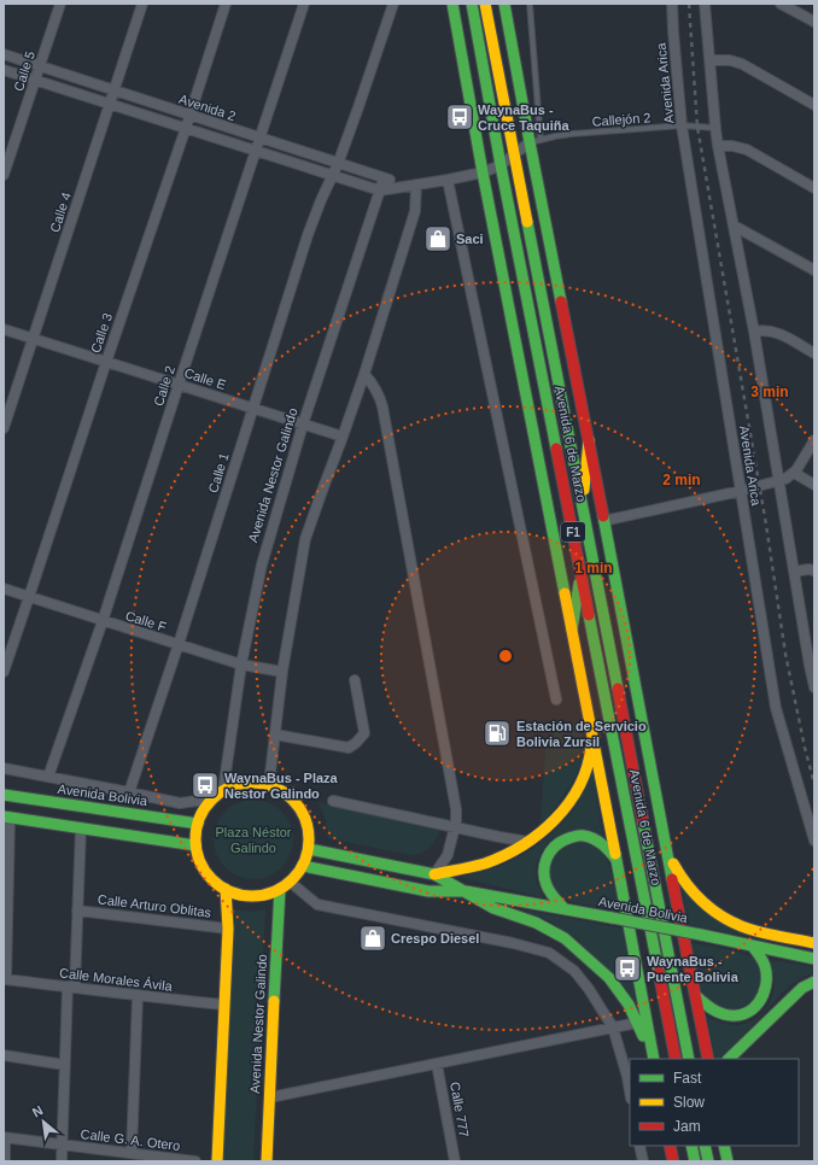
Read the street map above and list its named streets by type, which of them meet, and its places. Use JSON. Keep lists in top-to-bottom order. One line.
{"streets":{"main road":["Avenida 6 de Marzo","Avenida Nestor Galindo","F1","Avenida Bolivia"],"street":["Calle 5","Avenida Arica","Avenida 2","Calle 4","Calle 3","Calle E","Calle 2","Calle 1","Calle F","Calle Arturo Oblitas","Calle Morales Ávila","Calle 777","Calle G. A. Otero"],"lane":["Callejón 2"]},"crossings":[["Calle 5","Avenida 2"],["Avenida Arica","Callejón 2"],["Avenida 2","Callejón 2"],["Avenida 2","Calle 4"],["Avenida 2","Calle 3"],["Avenida 2","Calle 2"],["Avenida 2","Avenida 6 de Marzo"],["Avenida 2","Calle 1"],["Avenida 2","Avenida Nestor Galindo"],["Callejón 2","Avenida 6 de Marzo"],["Calle 4","Calle E"],["Calle 3","Calle E"],["Calle 3","Calle F"],["Calle E","Calle 2"],["Calle E","Calle 1"],["Calle E","Avenida Nestor Galindo"],["Calle 2","Calle F"],["Calle 1","Calle F"],["Avenida Nestor Galindo","Calle F"],["Avenida Nestor Galindo","Avenida Bolivia"]],"parks":["Plaza Néstor Galindo"],"places":{"bus stop":["WaynaBus - Cruce Taquiña","WaynaBus - Plaza Nestor Galindo","WaynaBus - Puente Bolivia"],"shop":["Saci","Crespo Diesel"],"fuel station":["Estación de Servicio Bolivia Zursil"]},"legend":["Fast","Slow","Jam"],"north":"top left","rings":["3 min","2 min","1 min"]}
